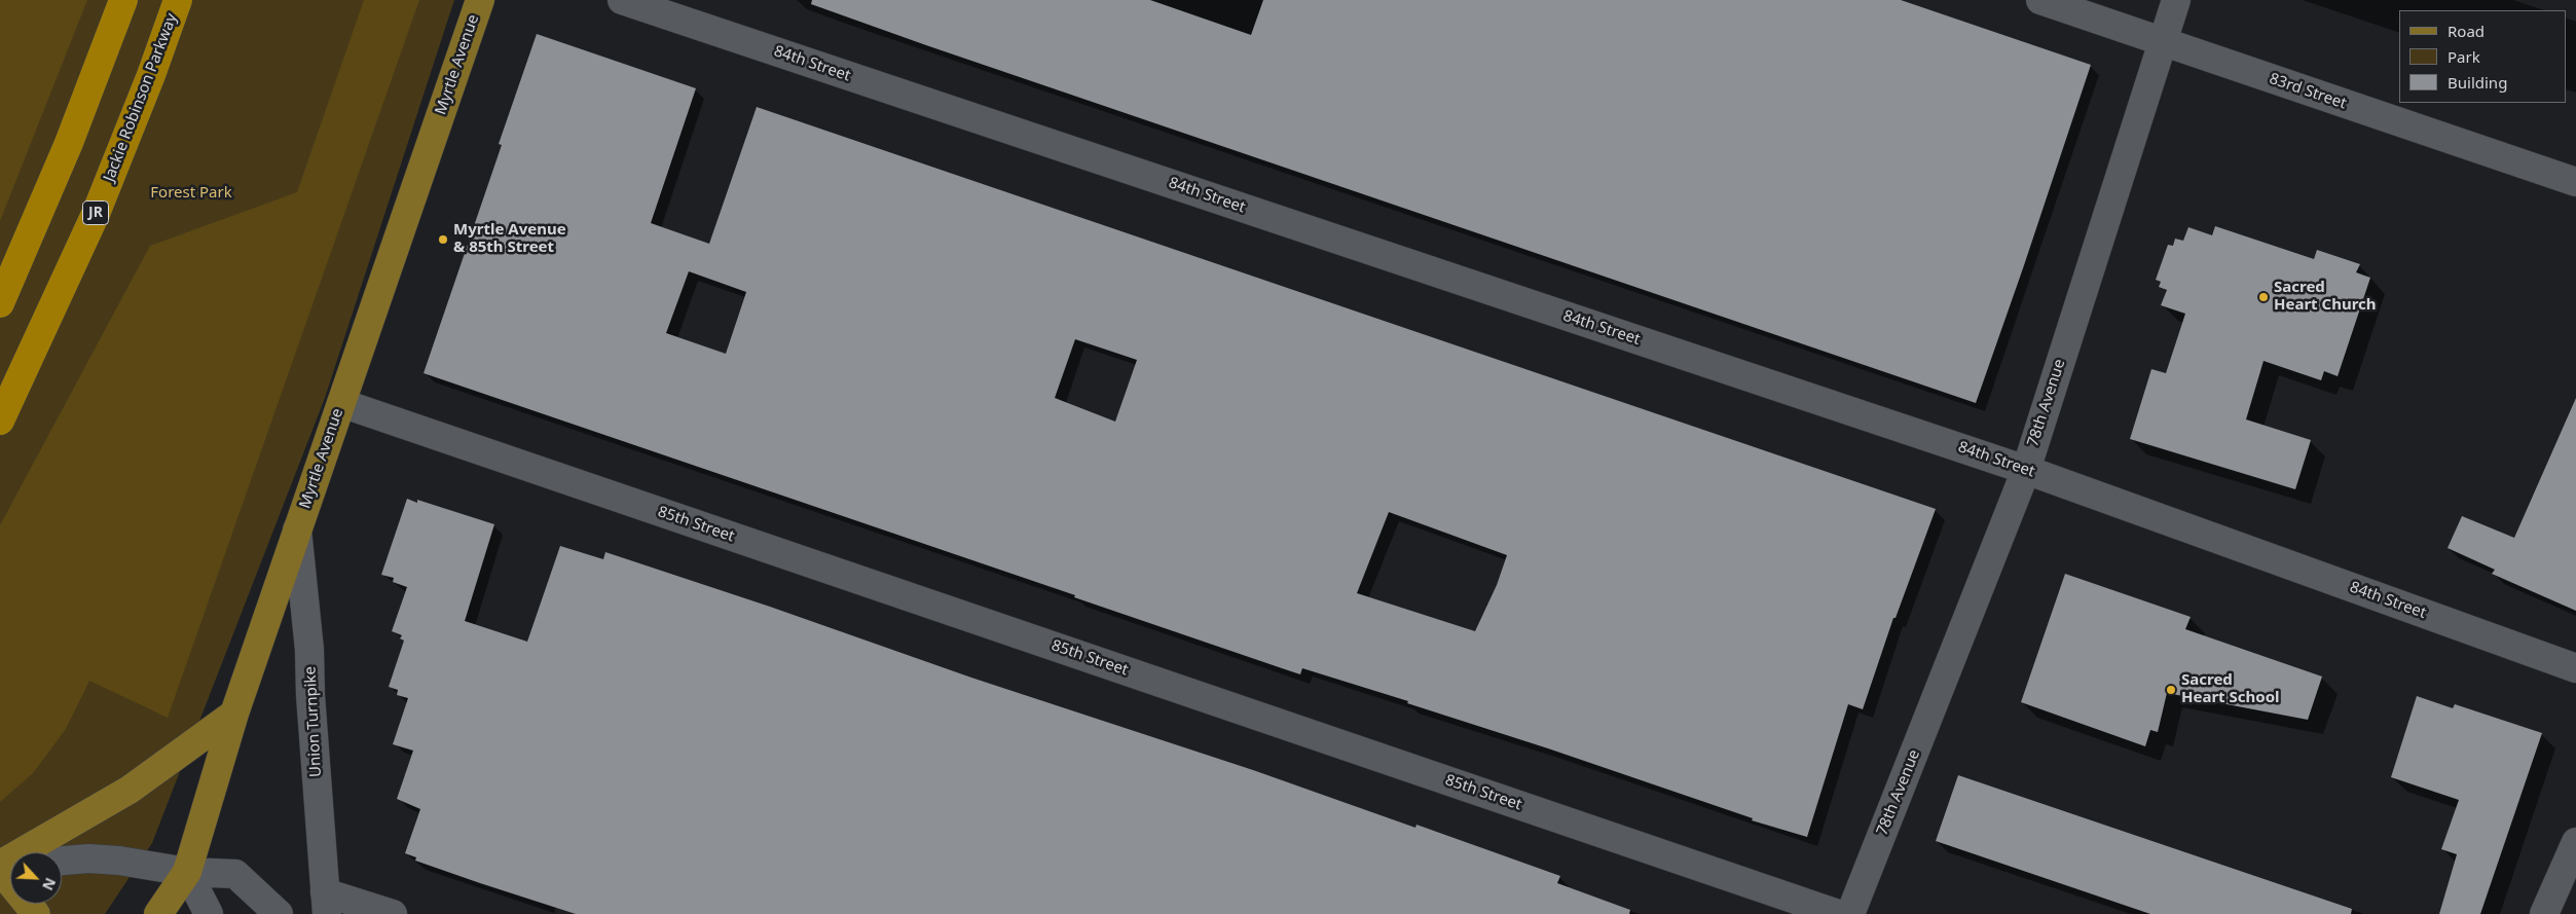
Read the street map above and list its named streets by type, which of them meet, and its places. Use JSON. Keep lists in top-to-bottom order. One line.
{"streets":{"highway":["Jackie Robinson Parkway","JR"],"main road":["Myrtle Avenue"],"street":["84th Street","83rd Street","78th Avenue","85th Street","Union Turnpike"]},"crossings":[["84th Street","78th Avenue"],["Myrtle Avenue","85th Street"],["Myrtle Avenue","Union Turnpike"],["83rd Street","78th Avenue"]],"parks":["Forest Park"],"places":["Myrtle Avenue & 85th Street","Sacred Heart Church","Sacred Heart School"],"legend":["Road","Park","Building"],"north":"bottom right"}
